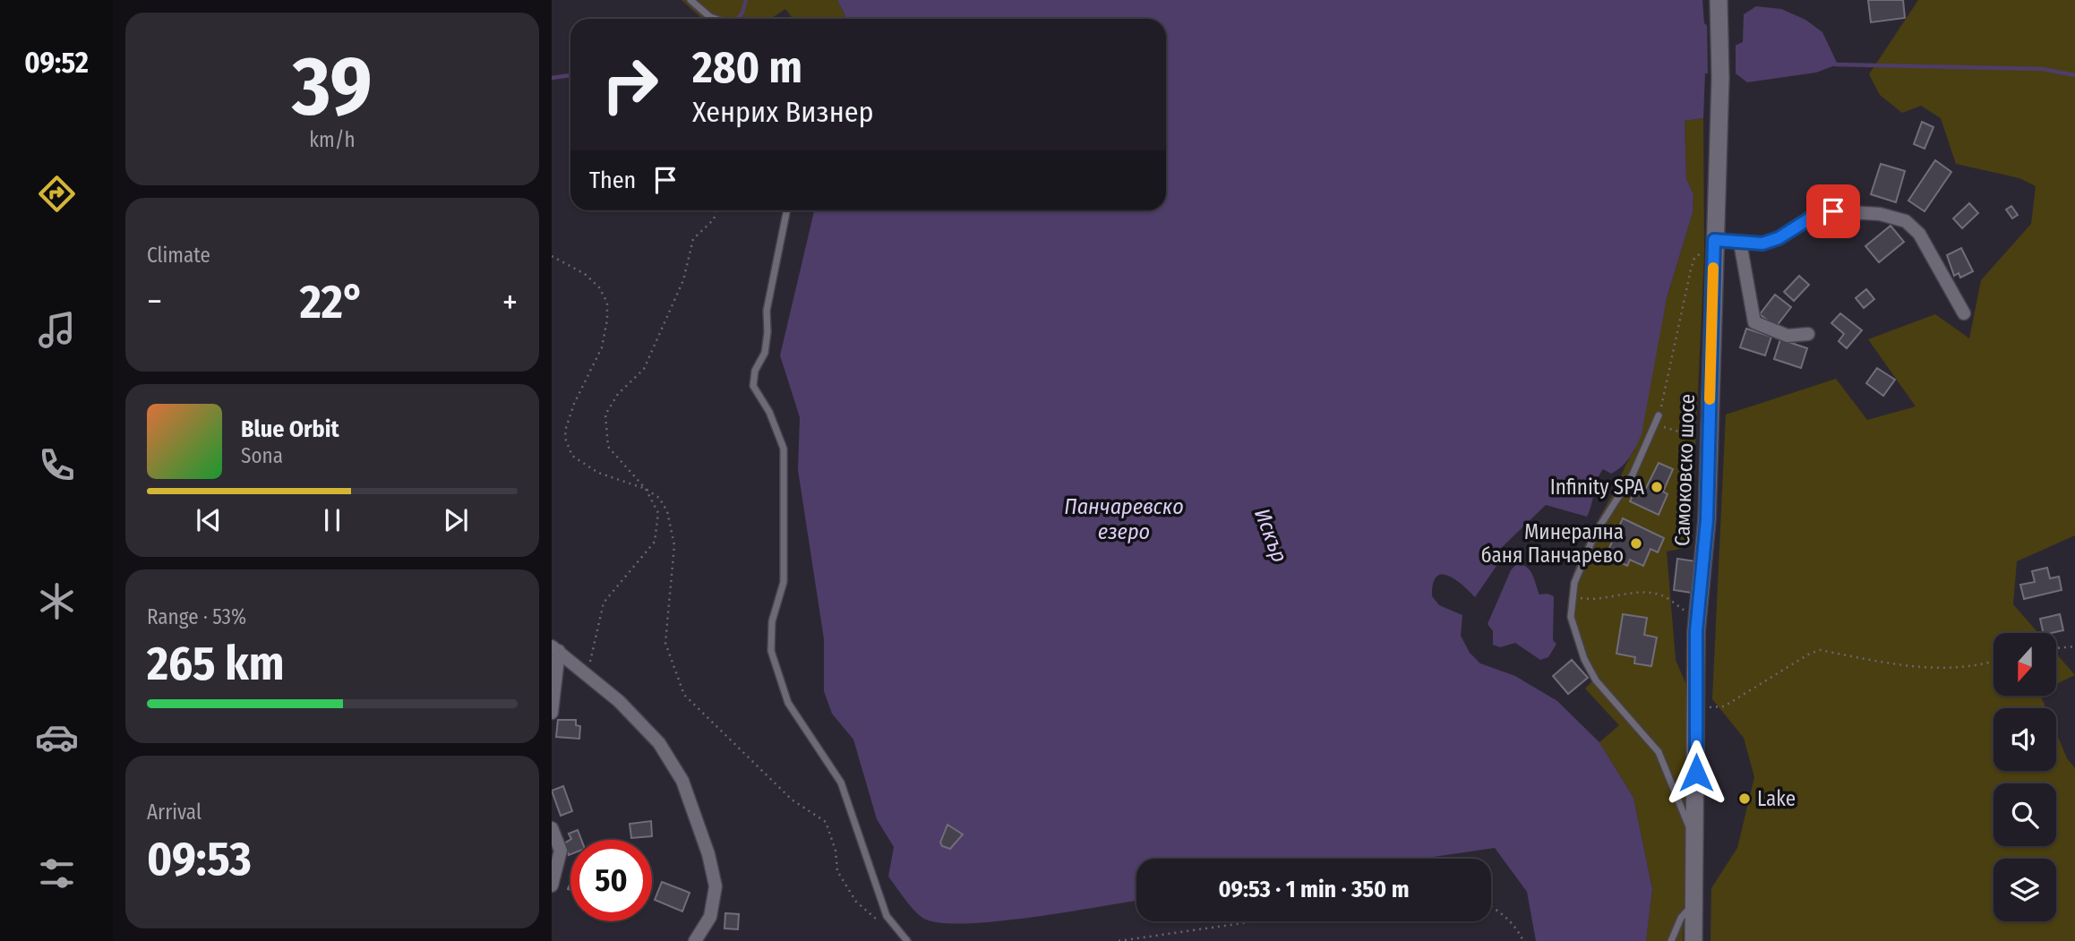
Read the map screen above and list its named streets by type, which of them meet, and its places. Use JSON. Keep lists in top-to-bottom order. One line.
{"streets":{"main road":["Самоковско шосе"]},"water":["Панчаревско езеро","Искър"],"places":["Infinity SPA","Минерална баня Панчарево","Lake"],"north":"bottom","page":{"tabs":"09:52","tile":[["39","km/h"],"Climate",["Range · 53%","265 km"],["Arrival","09:53"]],"turn":["280 m","Хенрих Визнер"],"then":"Then","heat":["−","22°","+"],"song":["Blue Orbit","Sona"],"limit":"50","trip":"09:53 · 1 min · 350 m"}}
